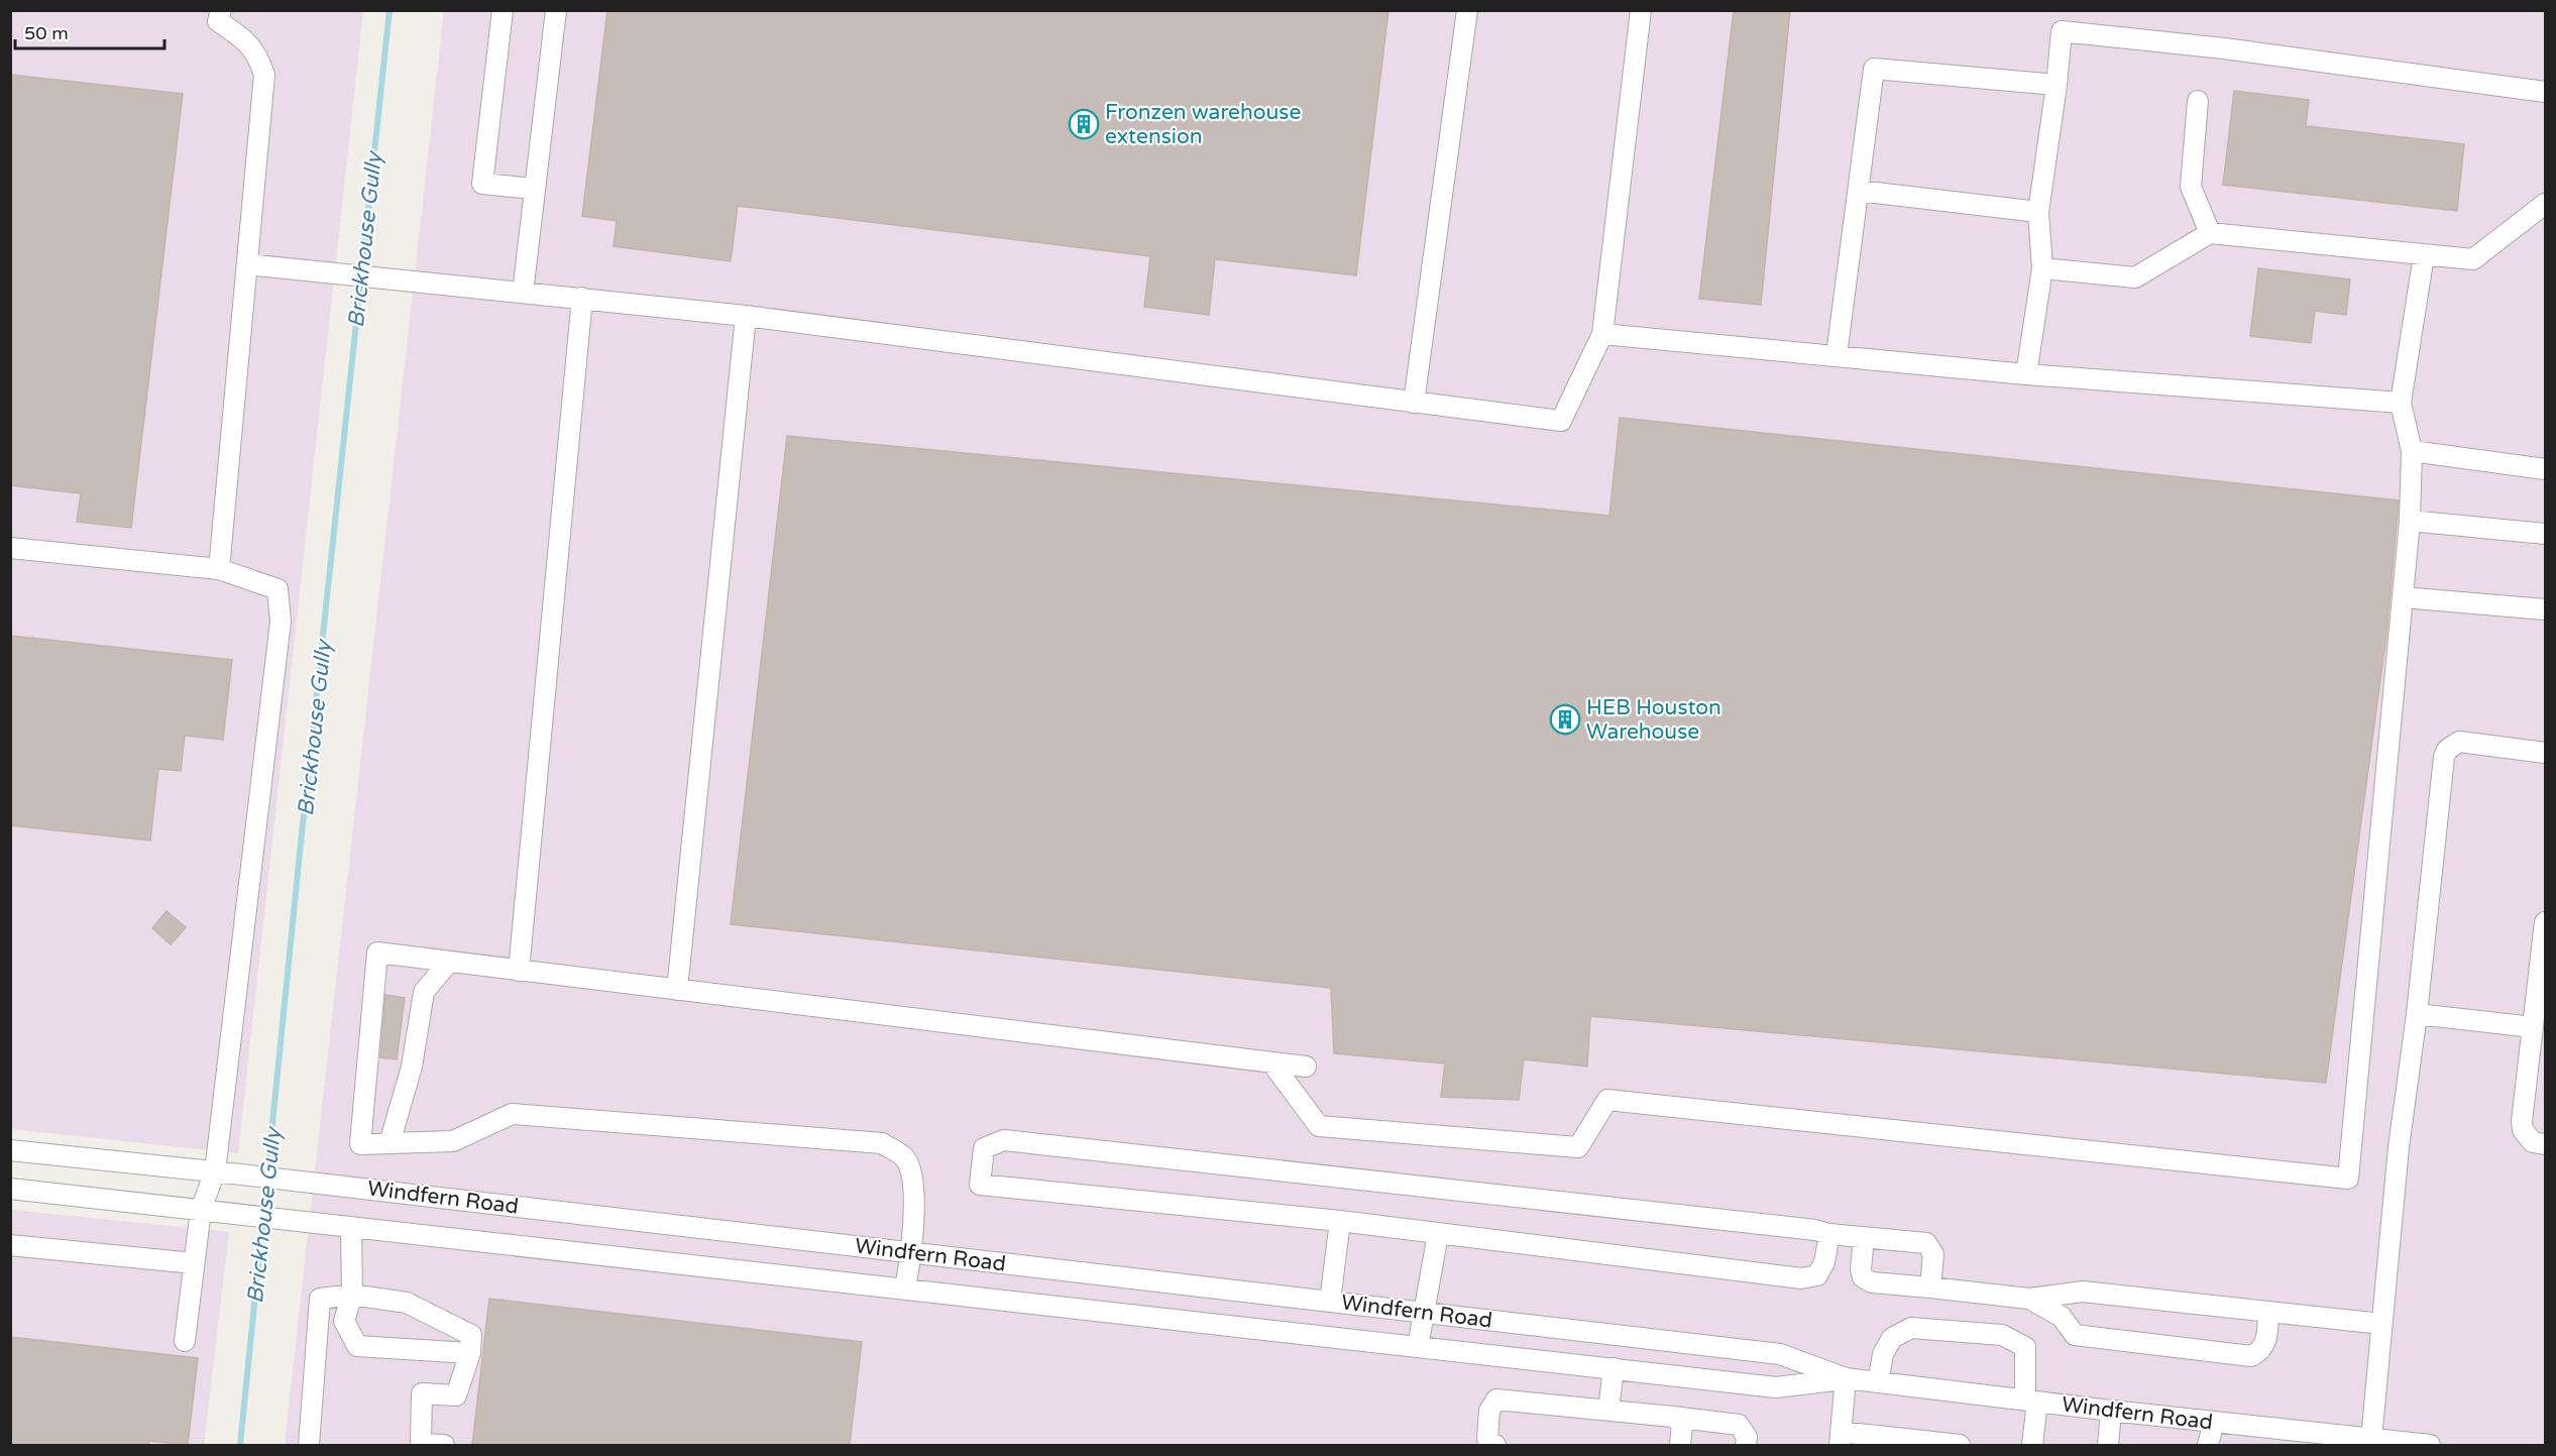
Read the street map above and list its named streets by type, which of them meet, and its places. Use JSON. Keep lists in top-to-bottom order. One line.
{"streets":{"street":["Windfern Road"]},"water":["Brickhouse Gully"],"places":{"building":["Fronzen warehouse extension","HEB Houston Warehouse"]},"scale_bar":"50 m"}
